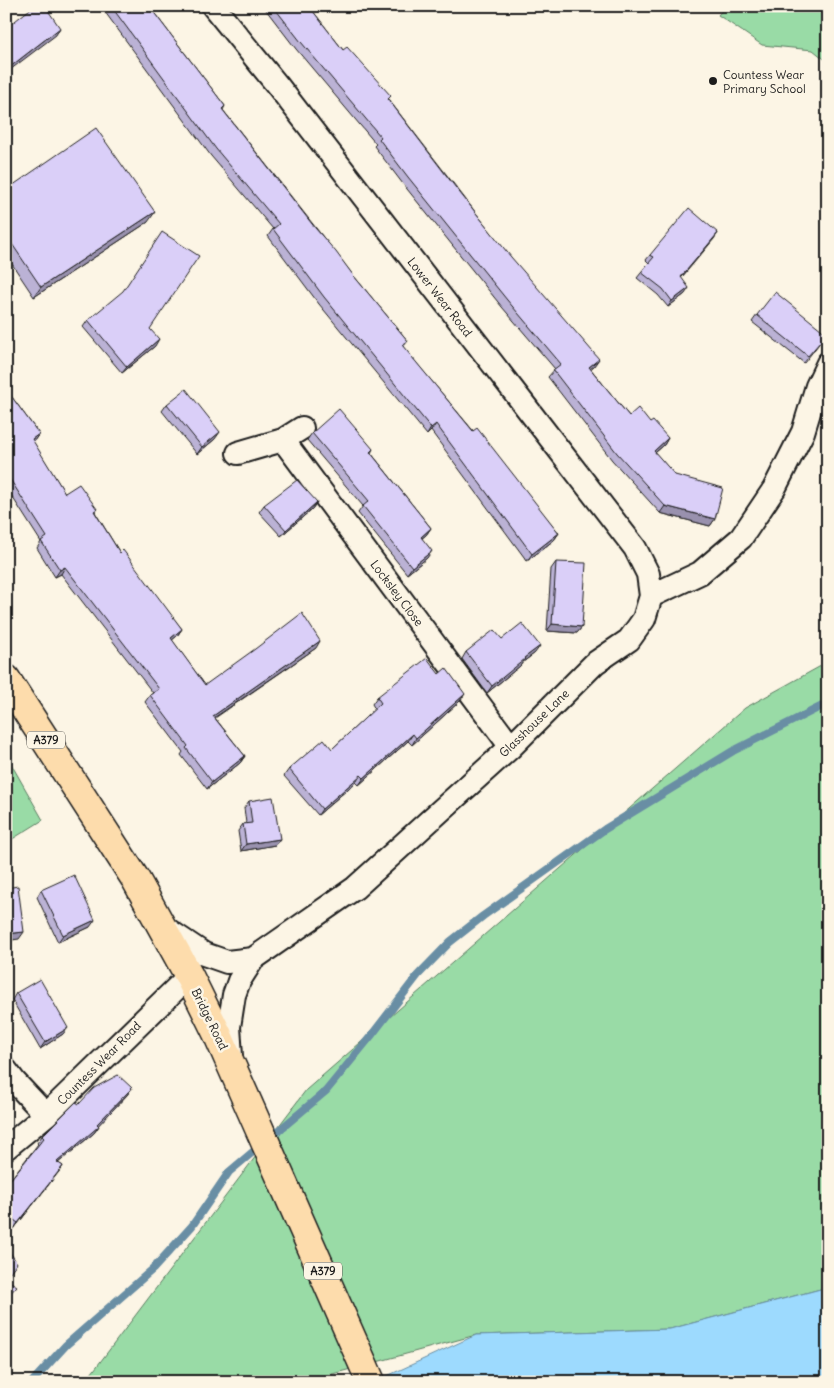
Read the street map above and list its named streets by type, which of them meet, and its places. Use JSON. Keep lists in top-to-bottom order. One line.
{"streets":{"main road":["A379","Bridge Road"],"street":["Lower Wear Road","Locksley Close","Glasshouse Lane","Countess Wear Road"]},"crossings":[["Lower Wear Road","Glasshouse Lane"],["Locksley Close","Glasshouse Lane"],["Glasshouse Lane","Bridge Road"],["Bridge Road","Countess Wear Road"]],"places":["Countess Wear Primary School"]}
